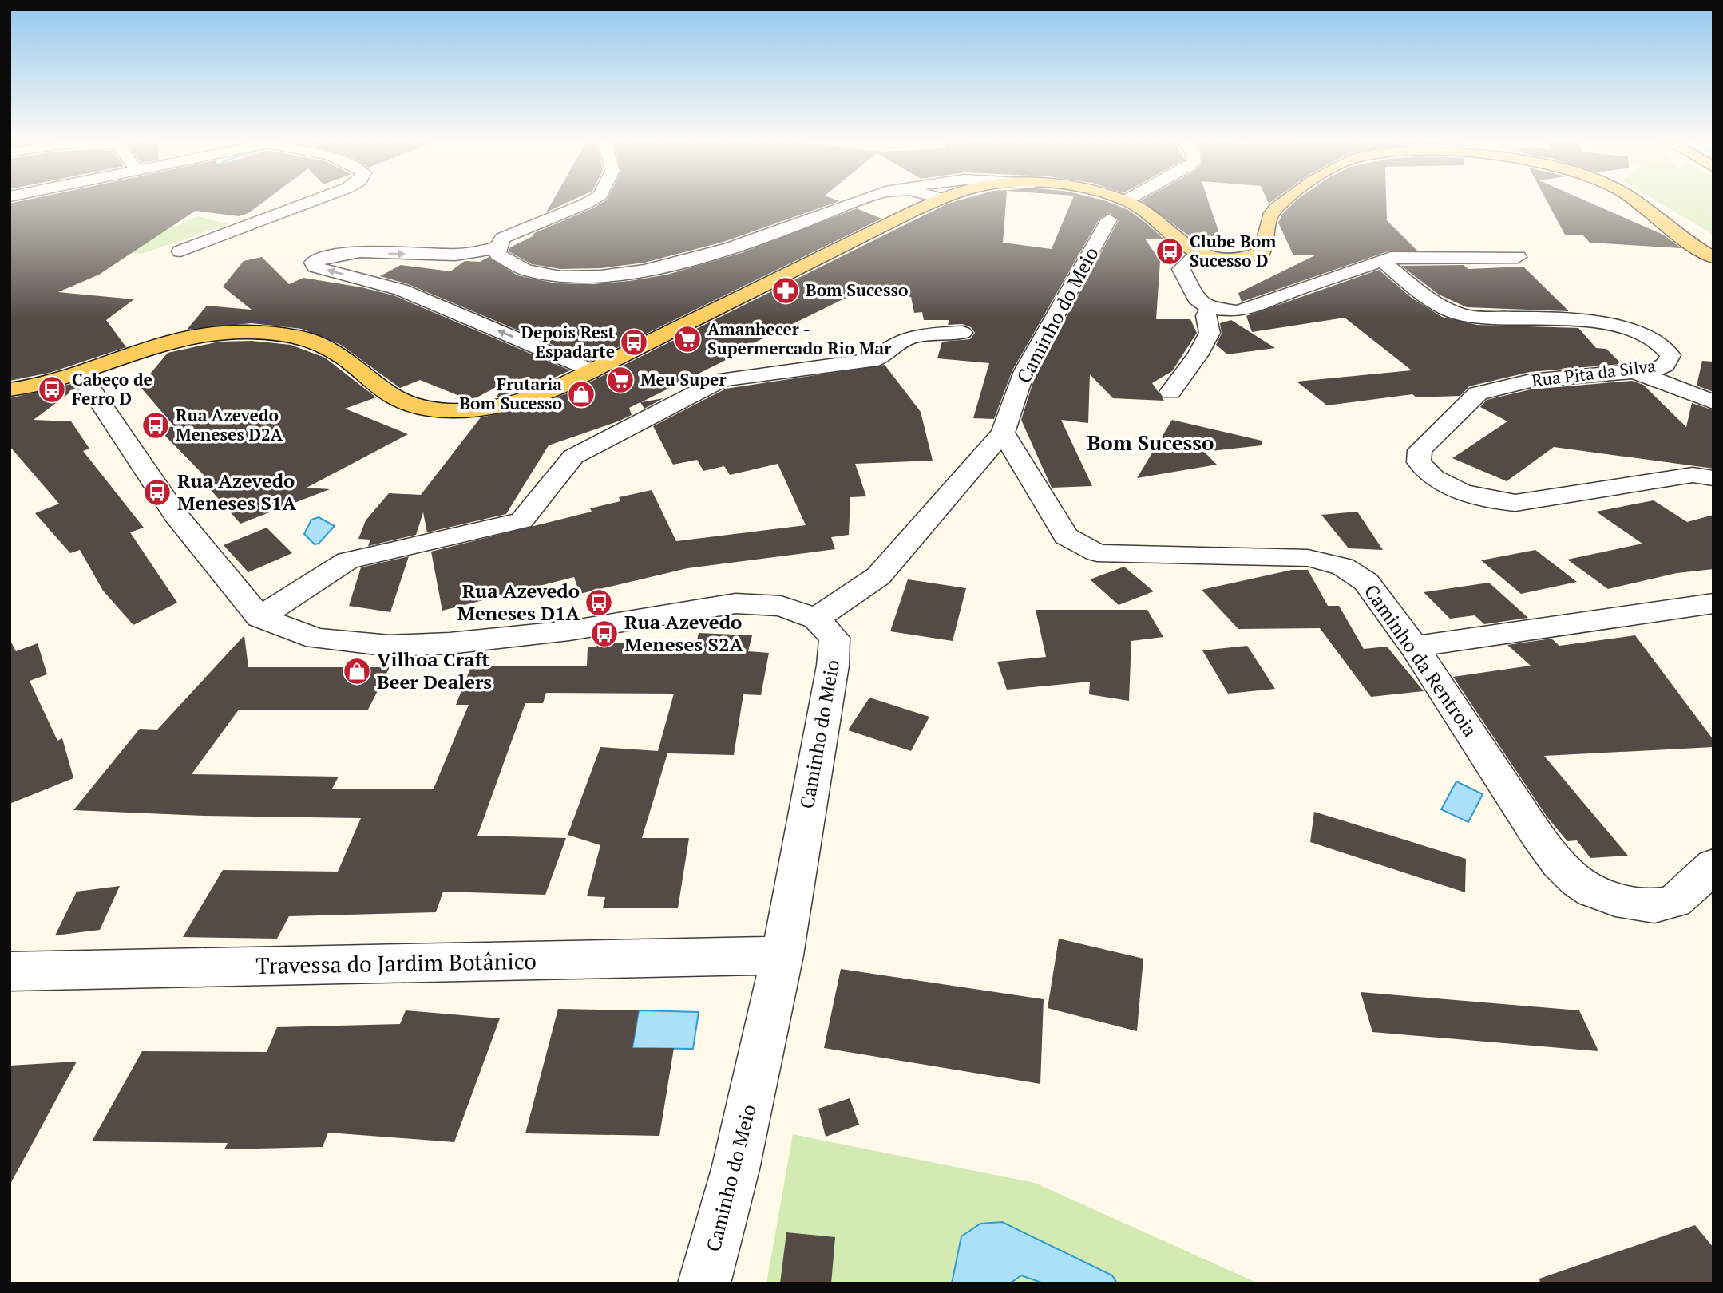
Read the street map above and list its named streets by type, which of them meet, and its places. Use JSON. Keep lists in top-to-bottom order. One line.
{"streets":{"street":["Caminho do Meio","Rua Pita da Silva","Caminho da Rentroia","Travessa do Jardim Botânico"]},"crossings":[["Caminho do Meio","Caminho da Rentroia"],["Caminho do Meio","Travessa do Jardim Botânico"]],"districts":["Bom Sucesso"],"places":{"bus stop":["Clube Bom Sucesso D","Depois Rest Espadarte","Cabeço de Ferro D","Rua Azevedo Meneses D2A","Rua Azevedo Meneses S1A","Rua Azevedo Meneses D1A","Rua Azevedo Meneses S2A"],"pharmacy":["Bom Sucesso"],"supermarket":["Amanhecer - Supermercado Rio Mar","Meu Super"],"shop":["Frutaria Bom Sucesso","Vilhoa Craft Beer Dealers"]}}
